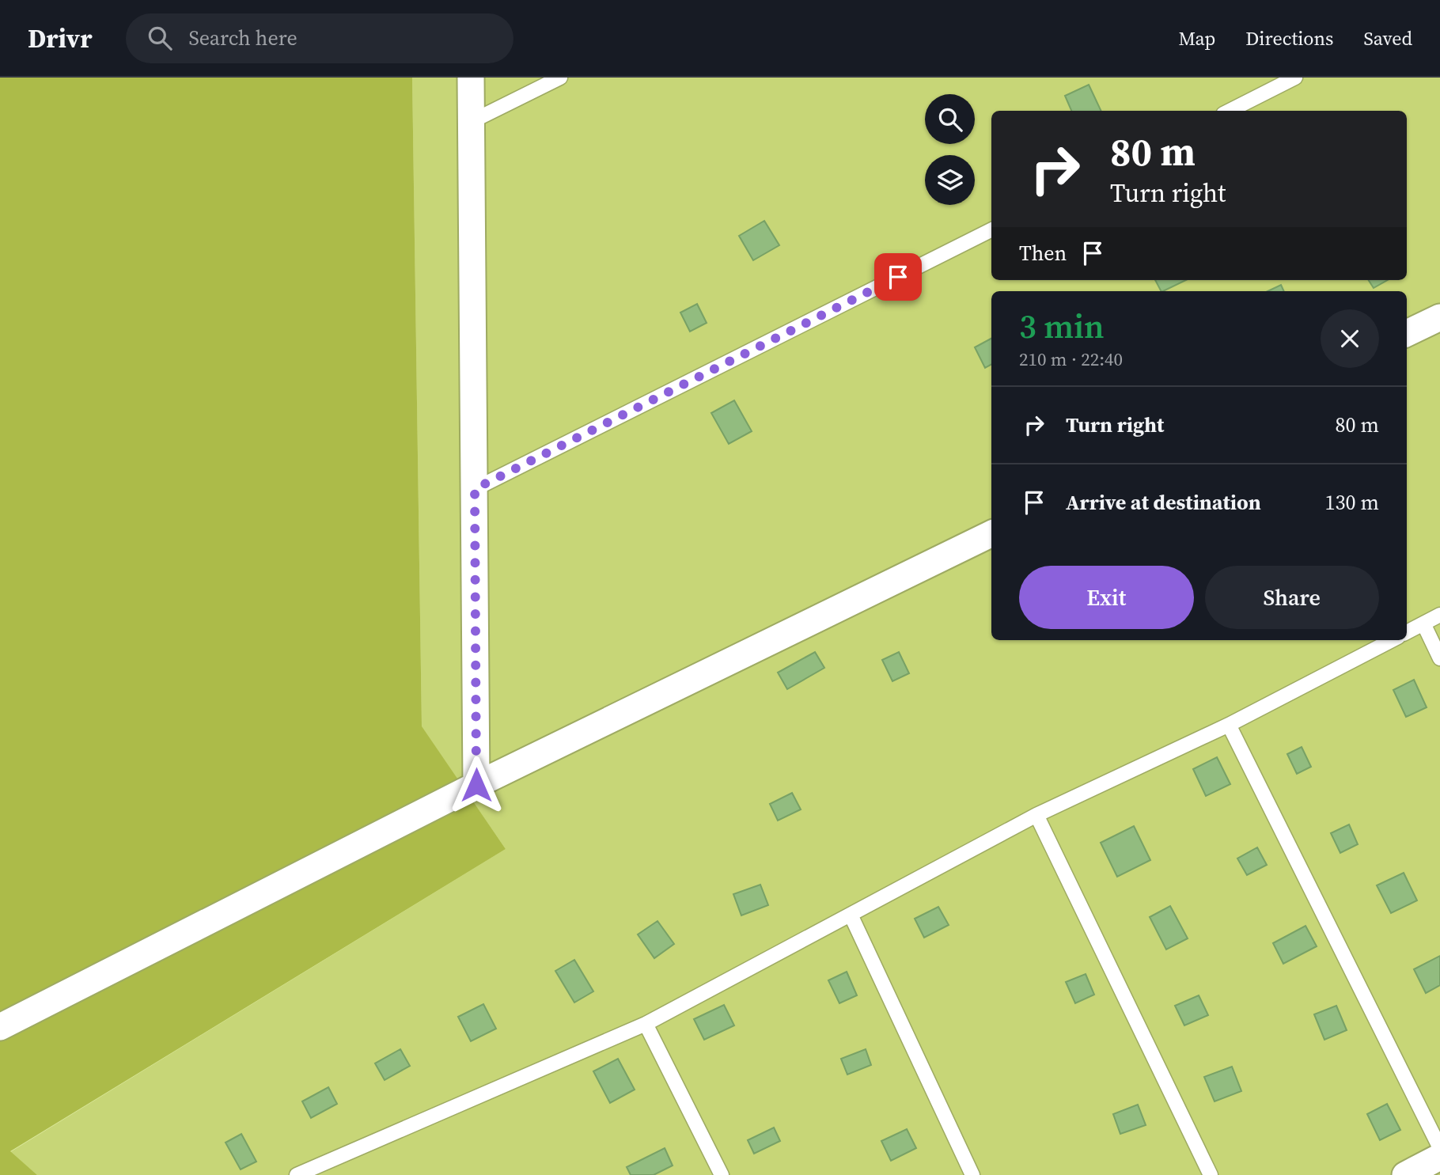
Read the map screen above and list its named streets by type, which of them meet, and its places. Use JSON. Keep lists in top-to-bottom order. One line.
{"page":{"header":"Drivr","search":"Search here","nav":["Map","Directions","Saved"],"turn":["80 m","Turn right"],"then":"Then","heading":["3 min","210 m · 22:40"],"list":[{"name":"Turn right","value":"80 m"},{"name":"Arrive at destination","value":"130 m"}],"buttons":["Exit","Share"]}}
